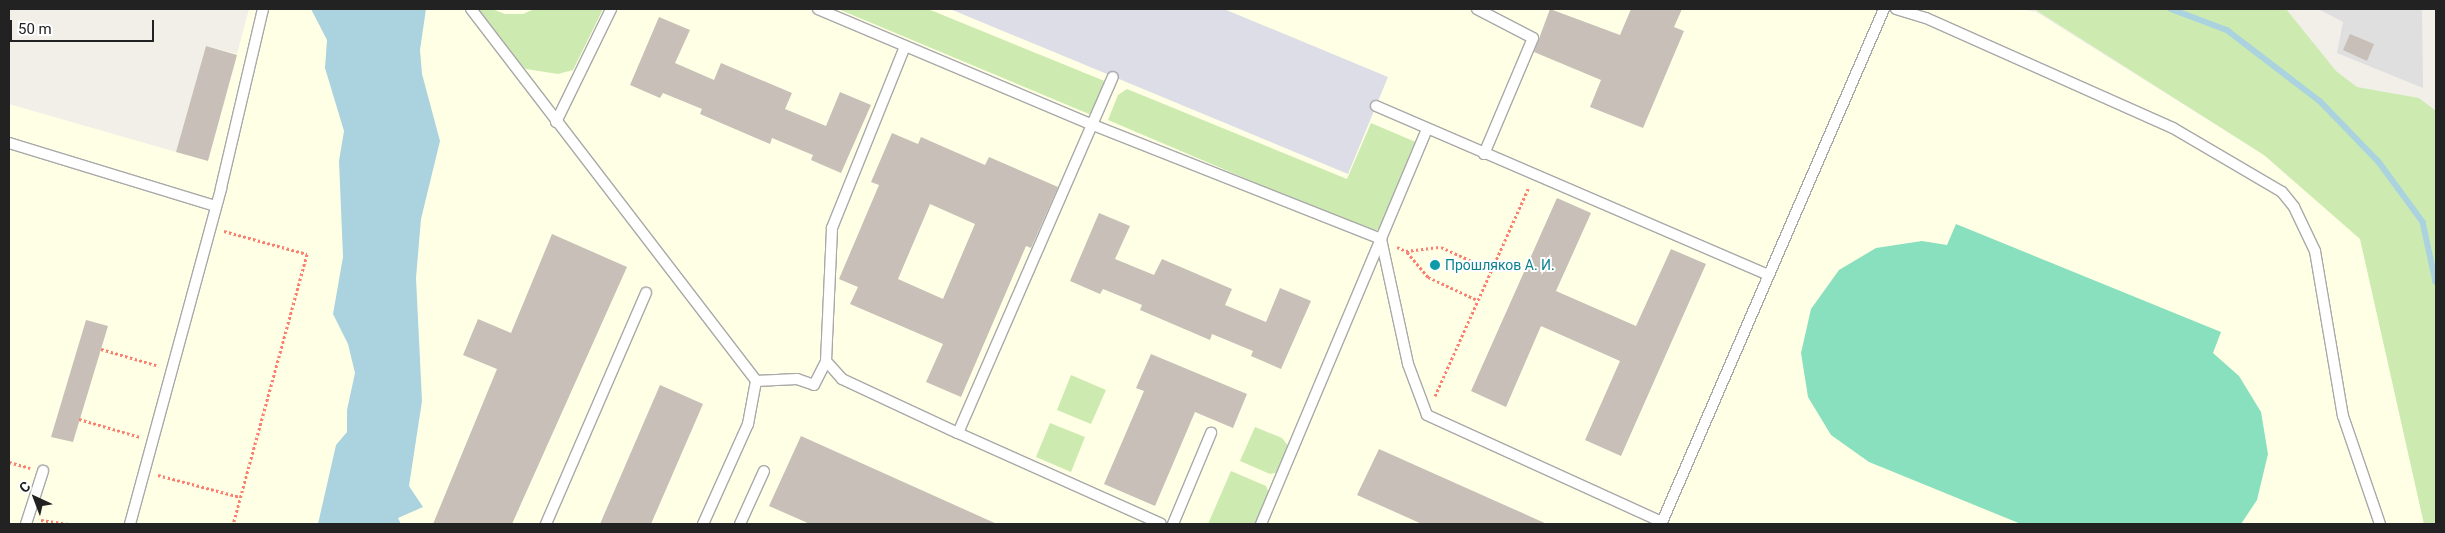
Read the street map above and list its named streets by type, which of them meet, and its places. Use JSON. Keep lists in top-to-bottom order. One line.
{"places":["Прошляков А. И."],"scale_bar":"50 m","north":"top left"}
